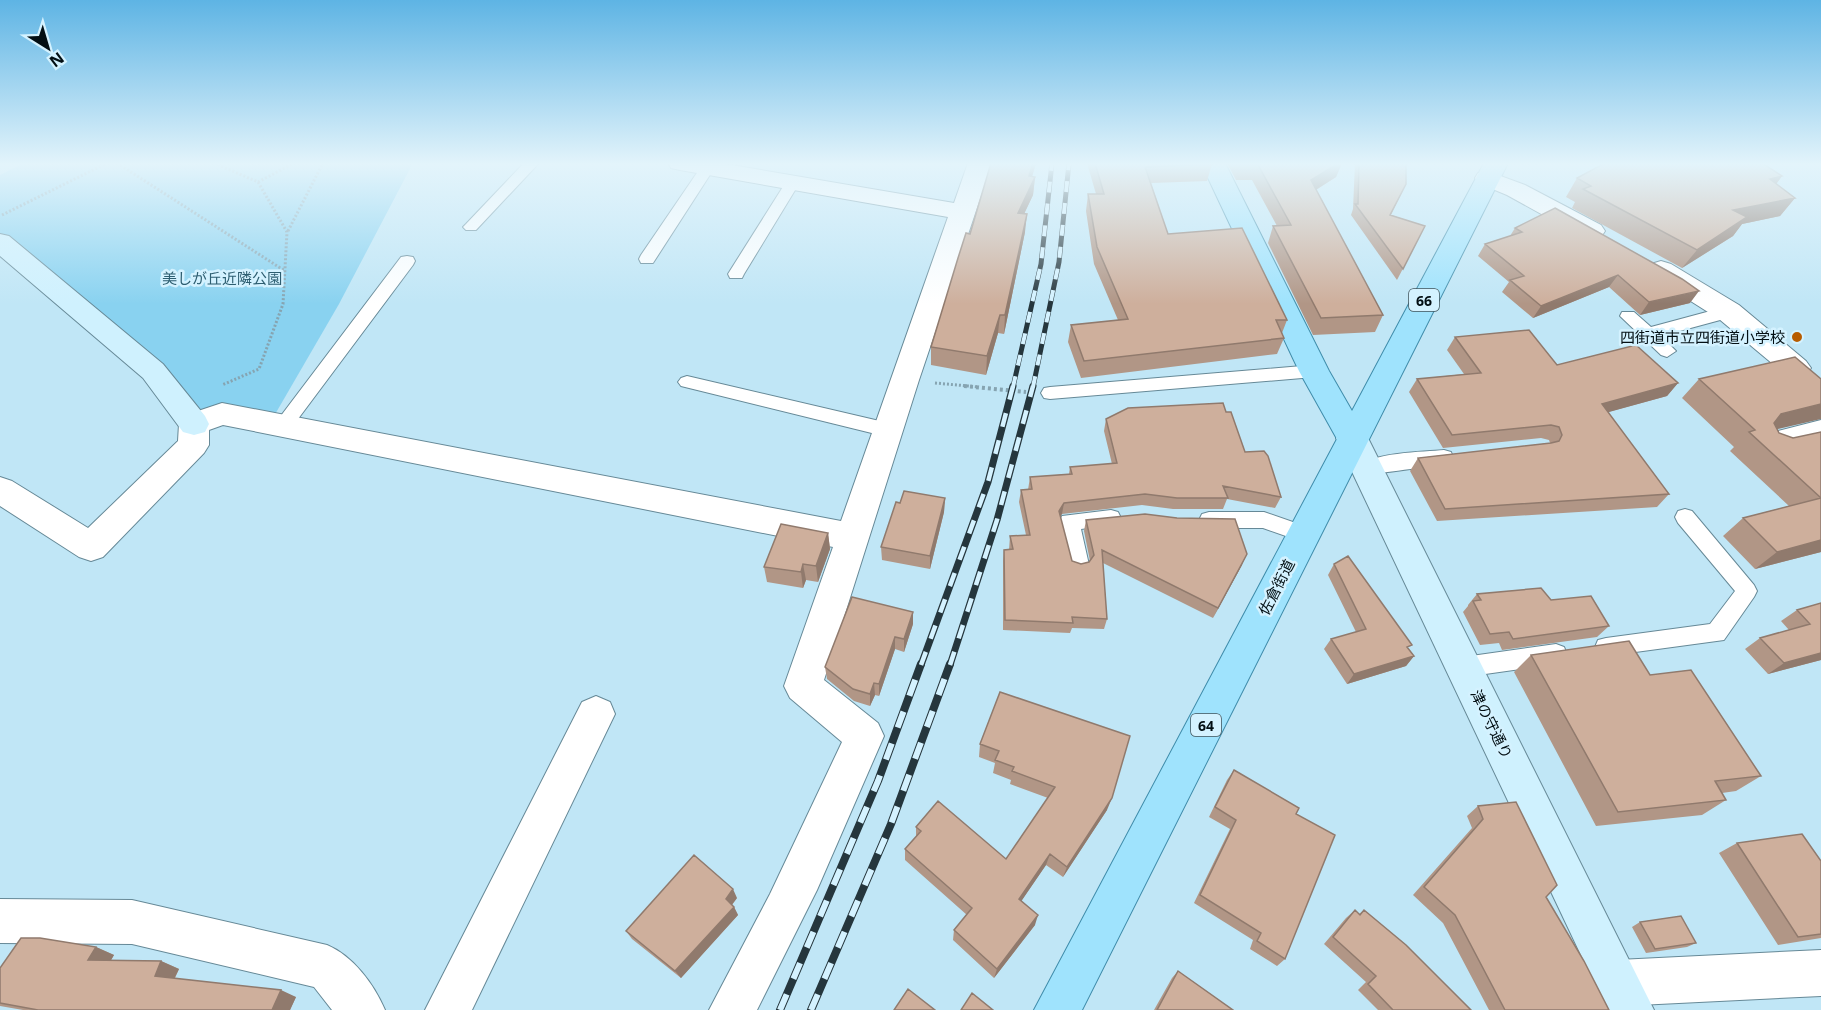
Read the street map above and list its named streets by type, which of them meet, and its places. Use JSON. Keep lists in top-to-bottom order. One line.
{"streets":{"main road":["66","佐倉街道","64"],"street":["津の守通り"]},"crossings":[["66","佐倉街道"],["66","津の守通り"],["佐倉街道","津の守通り"]],"parks":["美しが丘近隣公園"],"places":["四街道市立四街道小学校"],"north":"bottom right"}
